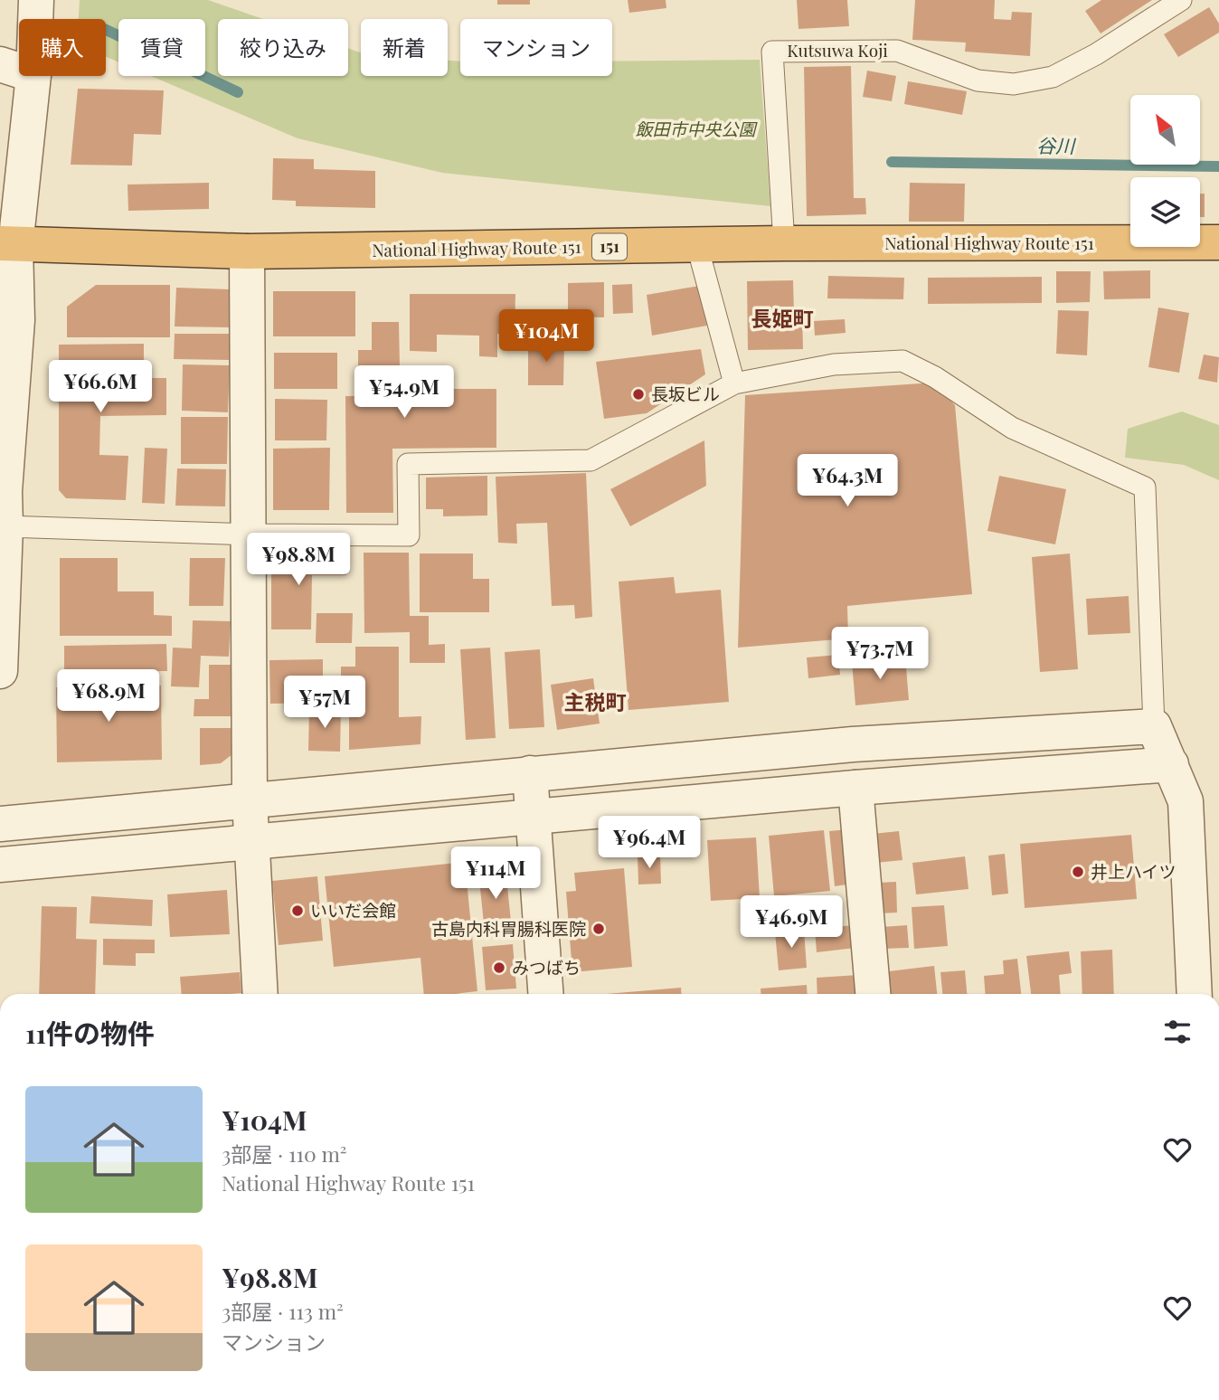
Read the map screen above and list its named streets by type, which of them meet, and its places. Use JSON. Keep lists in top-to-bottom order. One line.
{"streets":{"highway":["National Highway Route 151","151"],"lane":["Kutsuwa Koji"]},"crossings":[["Kutsuwa Koji","National Highway Route 151"]],"districts":["長姫町","主税町"],"water":["谷川"],"parks":["飯田市中央公園"],"places":["長坂ビル","井上ハイツ","いいだ会館","古島内科胃腸科医院","みつばち"],"north":"top left","page":{"chip":["購入","賃貸","絞り込み","新着","マンション"],"price":["¥104M","¥66.6M","¥54.9M","¥64.3M","¥98.8M","¥73.7M","¥68.9M","¥57M","¥96.4M","¥114M","¥46.9M"],"heading":"11件の物件","list":[{"name":"¥104M","note":"3部屋 · 110 m² · National Highway Route 151"},{"name":"¥98.8M","note":"3部屋 · 113 m² · マンション"}]}}
